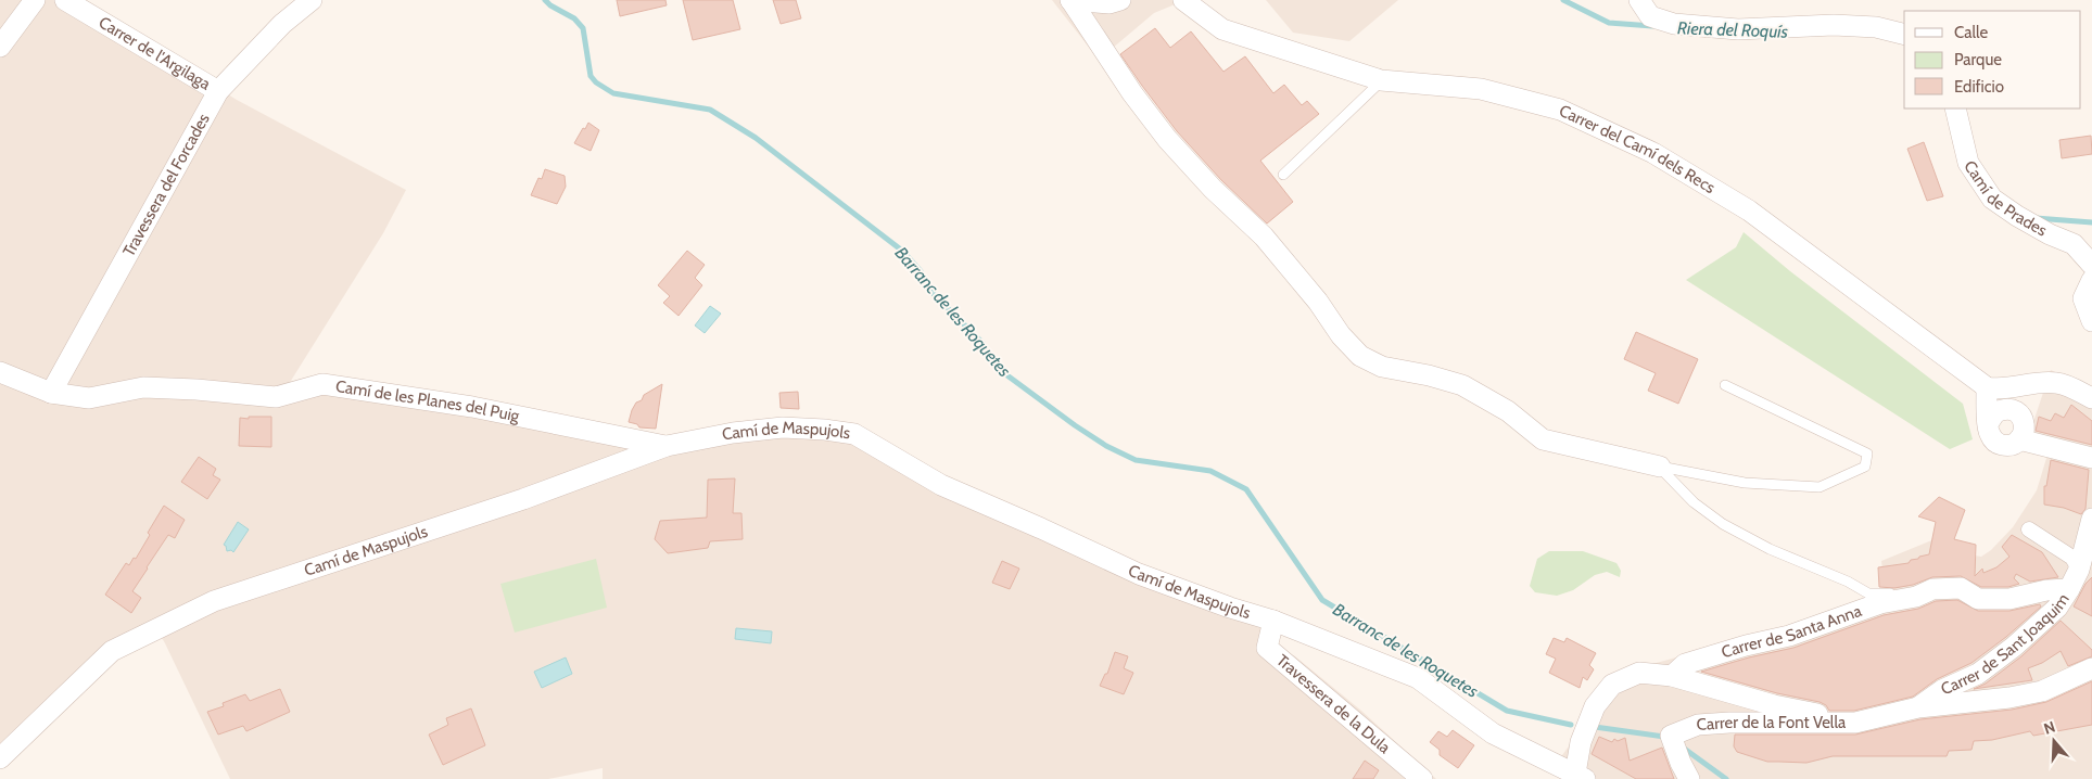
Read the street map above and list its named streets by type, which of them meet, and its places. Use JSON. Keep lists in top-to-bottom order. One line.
{"streets":{"street":["Carrer de l'Argilaga","Carrer del Camí dels Recs","Travessera del Forcades","Camí de Prades","Camí de les Planes del Puig","Camí de Maspujols","Carrer de Santa Anna","Carrer de Sant Joaquim","Travessera de la Dula","Carrer de la Font Vella"]},"crossings":[["Carrer de l'Argilaga","Travessera del Forcades"],["Travessera del Forcades","Camí de les Planes del Puig"],["Camí de les Planes del Puig","Camí de Maspujols"],["Camí de Maspujols","Travessera de la Dula"],["Carrer de Santa Anna","Carrer de Sant Joaquim"],["Carrer de Sant Joaquim","Carrer de la Font Vella"]],"water":["Riera del Roquís","Barranc de les Roquetes"],"legend":["Calle","Parque","Edificio"],"north":"top"}
